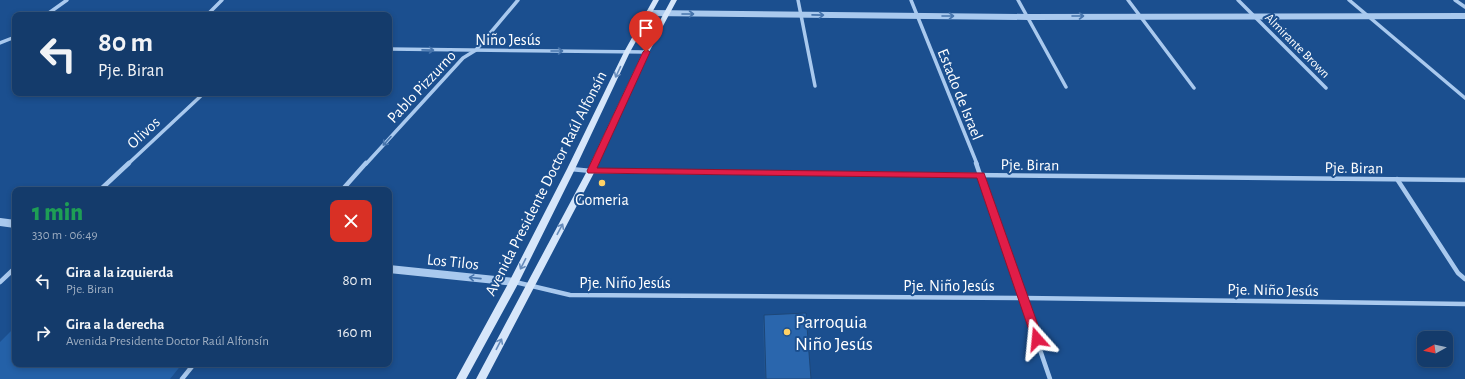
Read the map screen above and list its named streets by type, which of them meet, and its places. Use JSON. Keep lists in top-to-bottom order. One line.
{"streets":{"main road":["Avenida Presidente Doctor Raúl Alfonsín"],"street":["Niño Jesús","Almirante Brown","Pablo Pizzurno","Estado de Israel","Olivos","Pje. Biran","Los Tilos","Pje. Niño Jesús"]},"crossings":[["Niño Jesús","Pablo Pizzurno"],["Niño Jesús","Avenida Presidente Doctor Raúl Alfonsín"],["Estado de Israel","Pje. Biran"],["Estado de Israel","Pje. Niño Jesús"],["Pje. Biran","Avenida Presidente Doctor Raúl Alfonsín"],["Avenida Presidente Doctor Raúl Alfonsín","Los Tilos"],["Avenida Presidente Doctor Raúl Alfonsín","Pje. Niño Jesús"],["Los Tilos","Pje. Niño Jesús"]],"one_way":["Niño Jesús","Pablo Pizzurno","Los Tilos"],"places":["Gomeria","Parroquia Niño Jesús"],"north":"left","page":{"turn":["80 m","Pje. Biran"],"heading":["1 min","330 m · 06:49"],"list":[{"name":"Gira a la izquierda","note":"Pje. Biran","value":"80 m"},{"name":"Gira a la derecha","note":"Avenida Presidente Doctor Raúl Alfonsín","value":"160 m"}]}}
